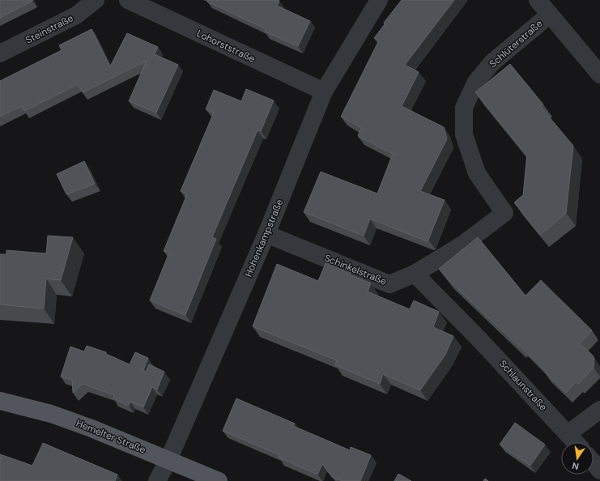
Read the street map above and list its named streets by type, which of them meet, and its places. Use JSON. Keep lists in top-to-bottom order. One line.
{"streets":{"main road":["Hemelter Straße"],"street":["Steinstraße","Schlüterstraße","Lohorststraße","Hohenkampstraße","Schinkelstraße","Schlaunstraße"]},"crossings":[["Schlüterstraße","Schinkelstraße"],["Lohorststraße","Hohenkampstraße"],["Hohenkampstraße","Schinkelstraße"],["Hohenkampstraße","Hemelter Straße"],["Schinkelstraße","Schlaunstraße"]],"north":"bottom"}
